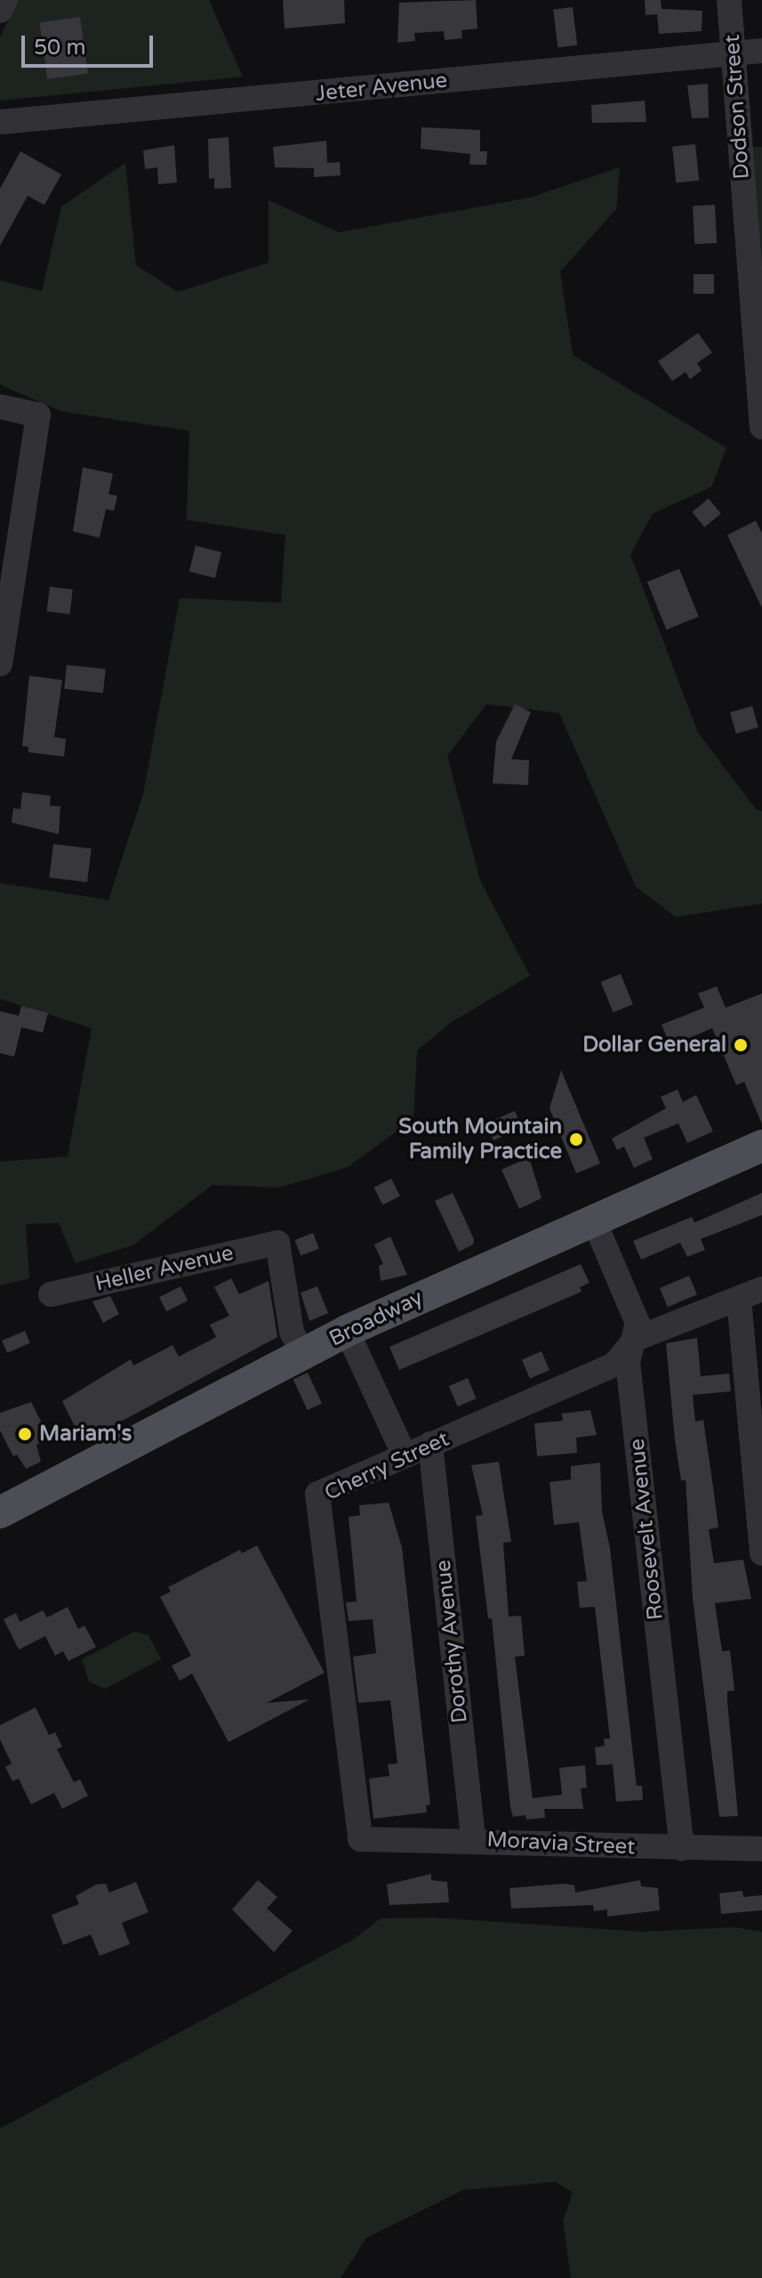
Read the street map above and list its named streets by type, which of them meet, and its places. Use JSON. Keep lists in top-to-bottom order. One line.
{"streets":{"main road":["Broadway"],"street":["Jeter Avenue","Dodson Street","Heller Avenue","Cherry Street","Roosevelt Avenue","Dorothy Avenue","Moravia Street"]},"crossings":[["Jeter Avenue","Dodson Street"],["Heller Avenue","Broadway"],["Broadway","Roosevelt Avenue"],["Cherry Street","Roosevelt Avenue"],["Cherry Street","Dorothy Avenue"],["Cherry Street","Moravia Street"],["Roosevelt Avenue","Moravia Street"],["Dorothy Avenue","Moravia Street"]],"places":["Dollar General","South Mountain Family Practice","Mariam's"],"scale_bar":"50 m"}
